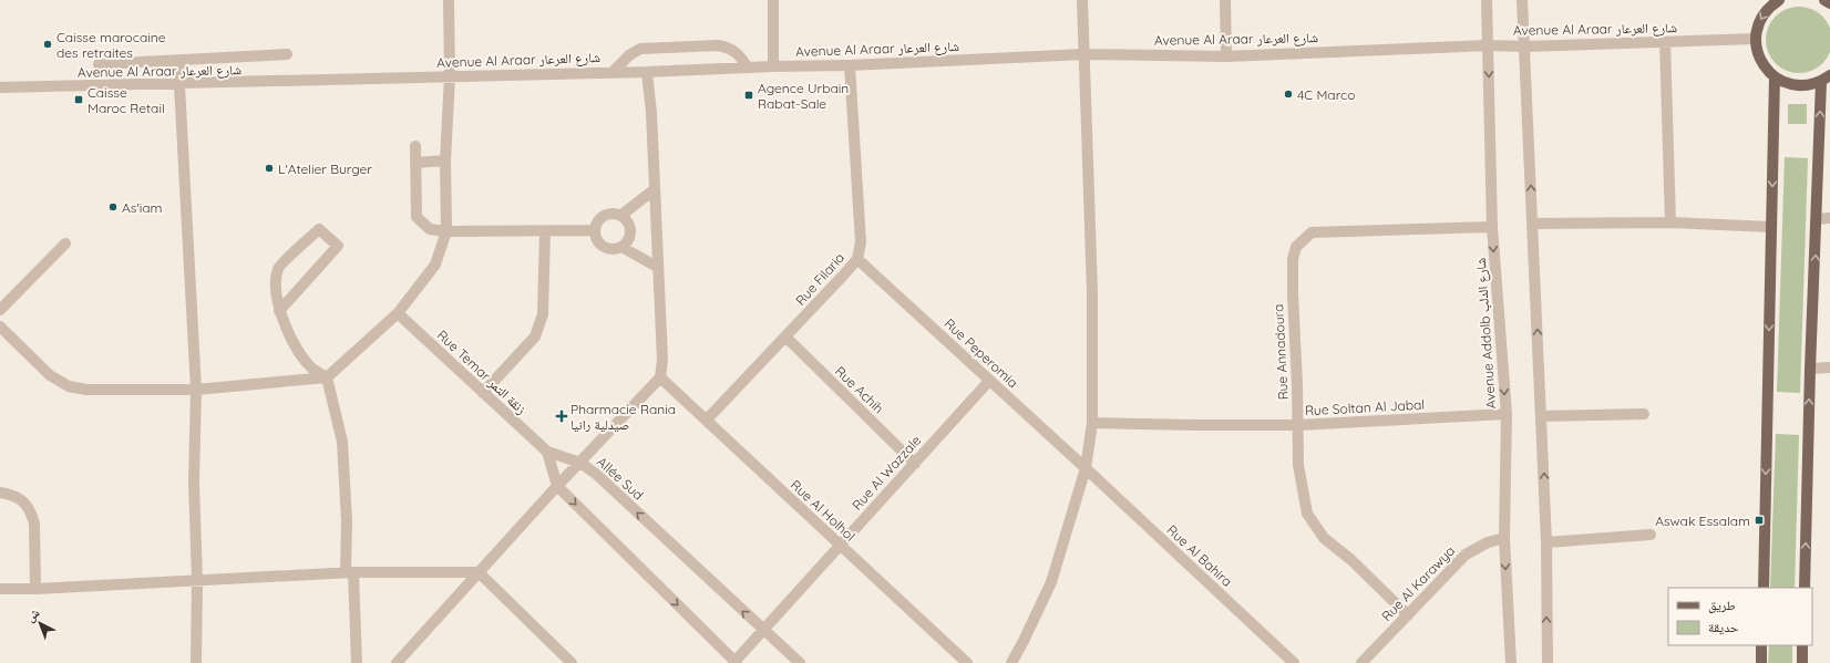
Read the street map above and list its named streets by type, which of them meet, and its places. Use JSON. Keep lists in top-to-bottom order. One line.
{"streets":{"street":["Avenue Al Araar شارع العرعار","Rue Filaria","Avenue Addolb شارع الدلب","Rue Annadoura","Rue Peperomia","Rue Temar زنقة التمر","Rue Achih","Rue Soltan Al Jabal","Rue Al Wazzale","Allée Sud","Rue Al Holhol","Rue Al Bahira","Rue Al Karawya"]},"crossings":[["Avenue Al Araar شارع العرعار","Rue Filaria"],["Avenue Al Araar شارع العرعار","Avenue Addolb شارع الدلب"],["Rue Filaria","Rue Peperomia"],["Rue Filaria","Rue Achih"],["Rue Filaria","Rue Al Holhol"],["Avenue Addolb شارع الدلب","Rue Annadoura"],["Avenue Addolb شارع الدلب","Rue Soltan Al Jabal"],["Avenue Addolb شارع الدلب","Rue Al Karawya"],["Rue Annadoura","Rue Soltan Al Jabal"],["Rue Annadoura","Rue Al Karawya"],["Rue Peperomia","Rue Al Wazzale"],["Rue Peperomia","Rue Al Bahira"],["Rue Temar زنقة التمر","Allée Sud"],["Rue Achih","Rue Al Wazzale"],["Rue Al Wazzale","Allée Sud"],["Rue Al Wazzale","Rue Al Holhol"]],"places":{"other":["Caisse marocaine des retraites","4C Marco","L'Atelier Burger","As'iam"],"transit":["Agence Urbain Rabat-Sale","Caisse Maroc Retail","Aswak Essalam"],"health":["Pharmacie Rania صيدلية رانيا"]},"legend":["طريق","حديقة"],"north":"top left"}
